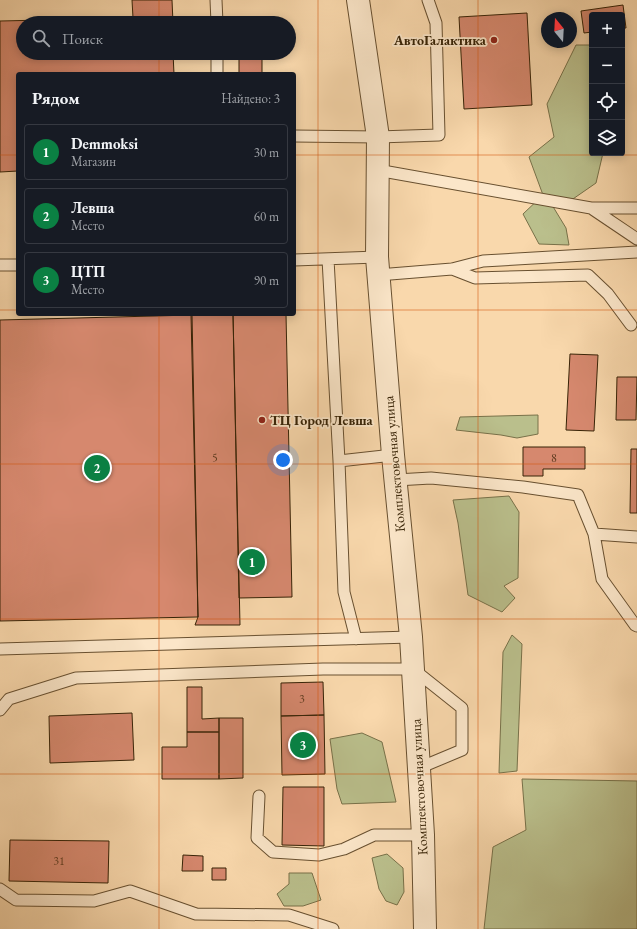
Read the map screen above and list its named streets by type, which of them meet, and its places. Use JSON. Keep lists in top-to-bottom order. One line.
{"streets":{"street":["Комплектовочная улица"]},"places":["АвтоГалактика","ТЦ Город Левша"],"house_numbers":["5","8","3","31"],"north":"top","page":{"map_buttons":["+","−"],"search":"Поиск","heading":["Рядом","Найдено: 3"],"list":[{"mark":"1","name":"Demmoksi","note":"Магазин","value":"30 m"},{"mark":"2","name":"Левша","note":"Место","value":"60 m"},{"mark":"3","name":"ЦТП","note":"Место","value":"90 m"}],"pins":["2","1","3"]}}
